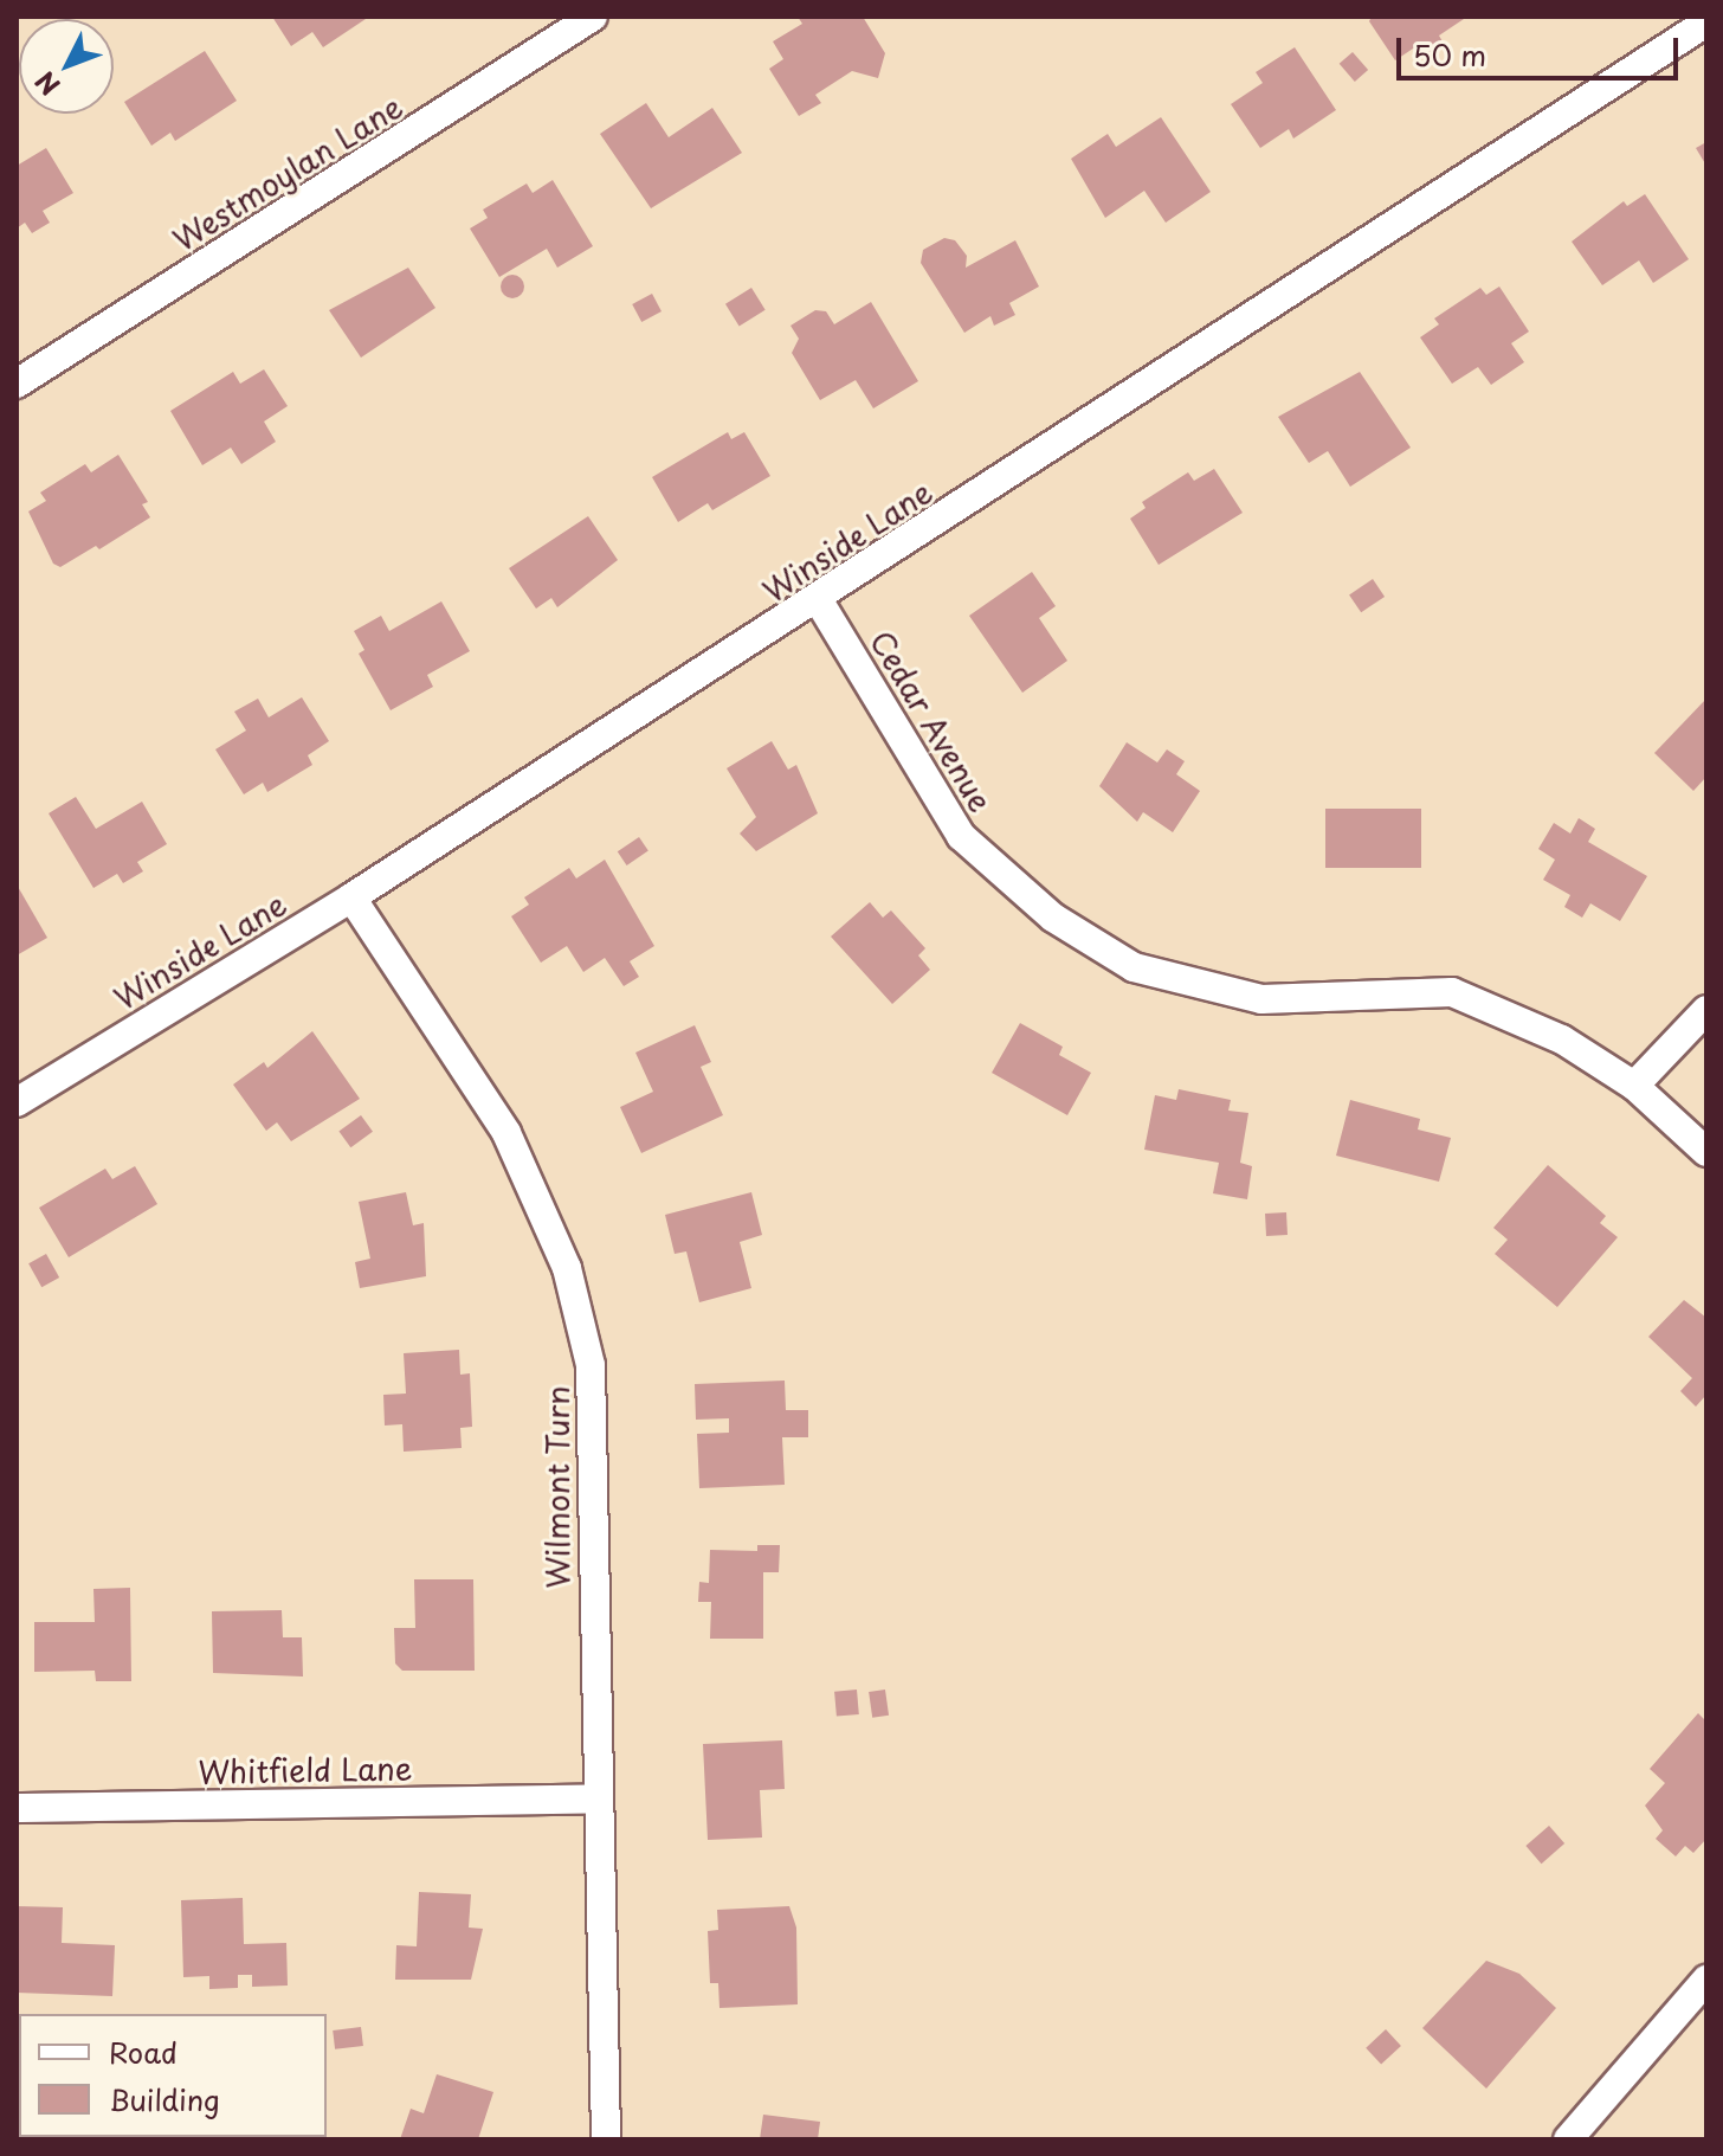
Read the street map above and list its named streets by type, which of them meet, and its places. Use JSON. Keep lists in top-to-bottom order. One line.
{"streets":{"street":["Westmoylan Lane","Winside Lane","Cedar Avenue","Wilmont Turn","Whitfield Lane"]},"crossings":[["Winside Lane","Cedar Avenue"],["Winside Lane","Wilmont Turn"],["Wilmont Turn","Whitfield Lane"]],"legend":["Road","Building"],"scale_bar":"50 m","north":"bottom left"}
